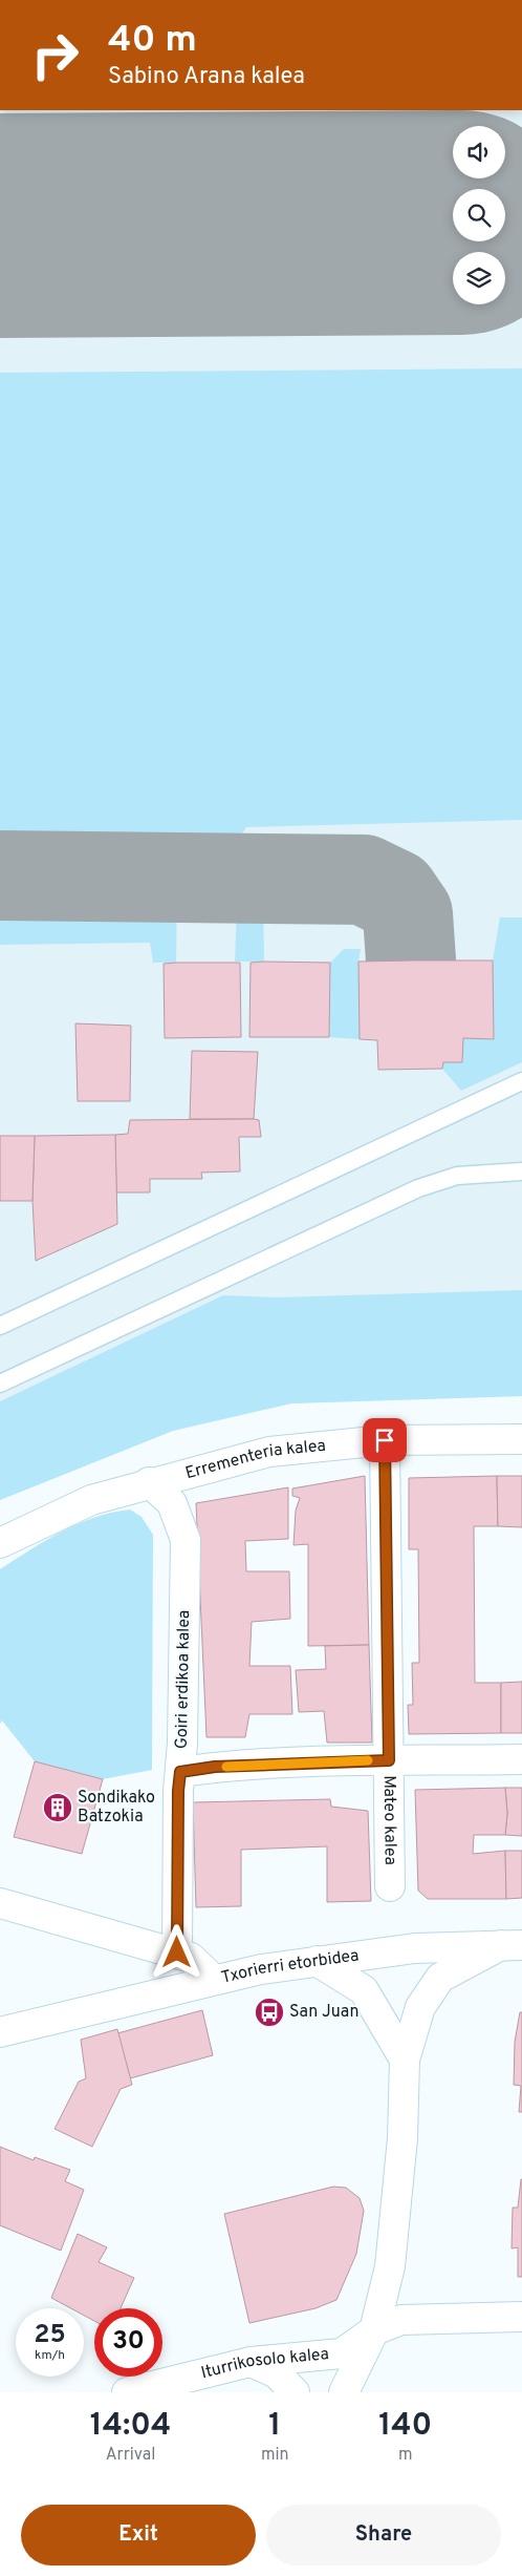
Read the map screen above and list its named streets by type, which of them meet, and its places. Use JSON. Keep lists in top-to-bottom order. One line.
{"streets":{"street":["Errementeria kalea","Goiri erdikoa kalea","Mateo kalea","Txorierri etorbidea","Iturrikosolo kalea"]},"crossings":[["Errementeria kalea","Goiri erdikoa kalea"],["Errementeria kalea","Mateo kalea"]],"places":{"building":["Sondikako Batzokia"],"bus stop":["San Juan"]},"page":{"turn":["40 m","Sabino Arana kalea"],"speed":"25 km/h","limit":"30","eta":["14:04","Arrival","1","min","140","m"],"buttons":["Exit","Share"]}}
